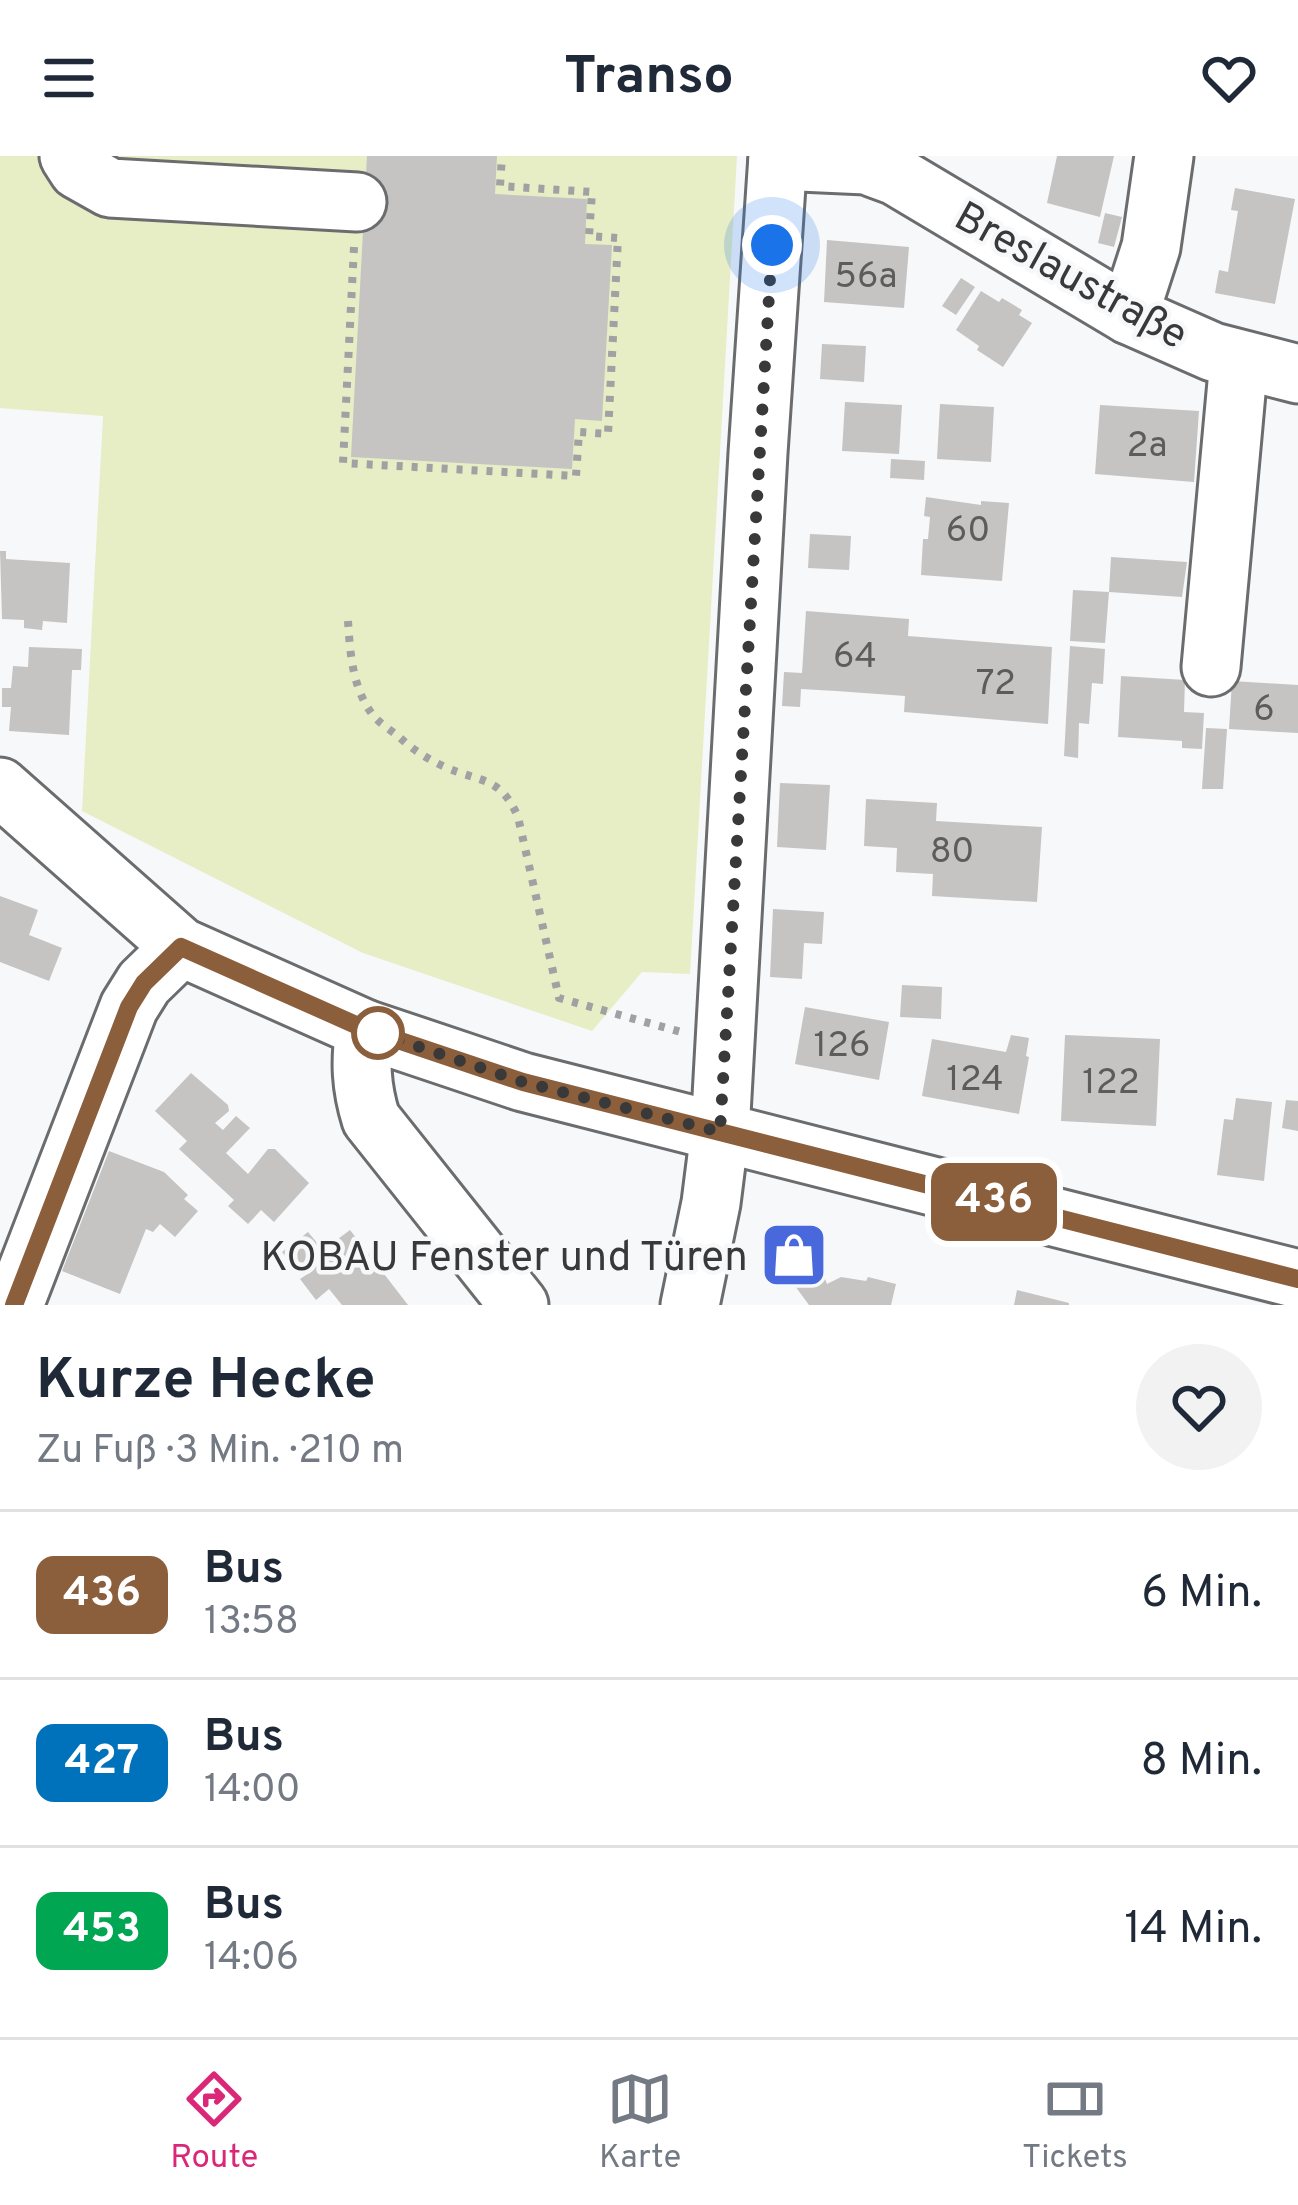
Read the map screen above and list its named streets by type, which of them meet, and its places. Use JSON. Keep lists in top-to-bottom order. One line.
{"streets":{"street":["Breslaustraße"]},"places":{"shop":["KOBAU Fenster und Türen"]},"lines":["bus line 436"],"house_numbers":["56a","2a","60","64","72","6","80","126","124","122"],"page":{"header":"Transo","on_map":"436","heading":["Kurze Hecke","Zu Fuß · 3 Min. · 210 m"],"list":[{"mark":"436","name":"Bus","note":"13:58","value":"6 Min."},{"mark":"427","name":"Bus","note":"14:00","value":"8 Min."},{"mark":"453","name":"Bus","note":"14:06","value":"14 Min."}],"tabs":["Route","Karte","Tickets"]}}
